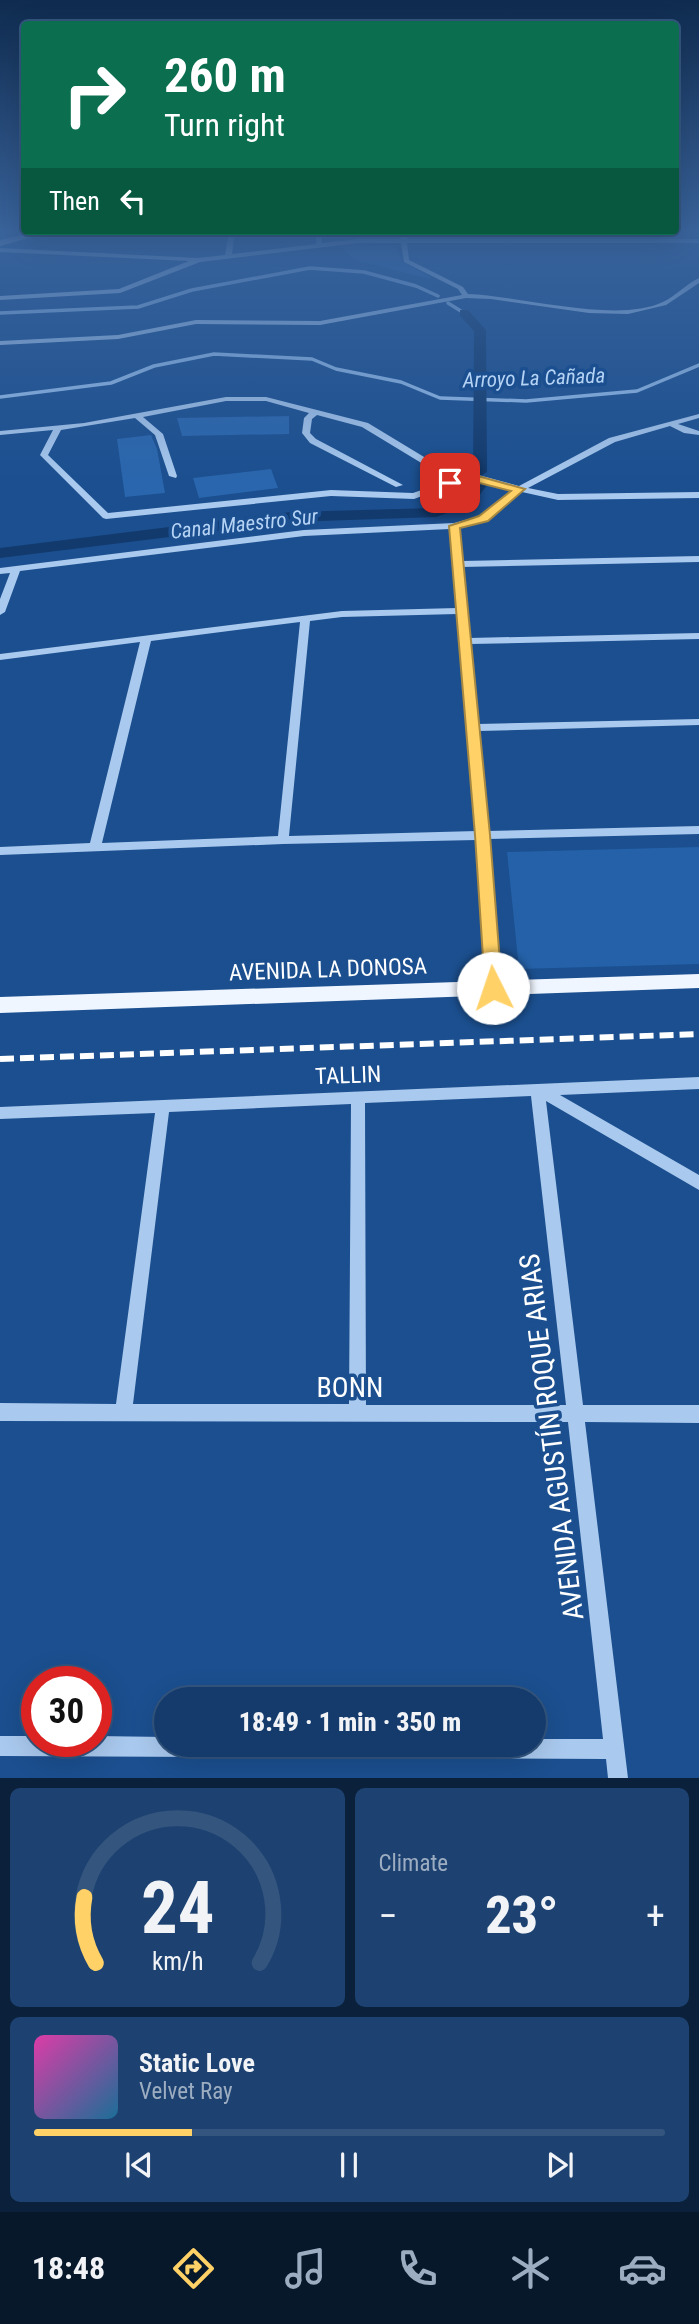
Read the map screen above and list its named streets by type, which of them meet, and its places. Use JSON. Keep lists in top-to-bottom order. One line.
{"streets":{"main road":["AVENIDA LA DONOSA"],"street":["TALLIN","BONN","AVENIDA AGUSTÍN ROQUE ARIAS"]},"crossings":[["TALLIN","AVENIDA AGUSTÍN ROQUE ARIAS"],["BONN","AVENIDA AGUSTÍN ROQUE ARIAS"]],"water":["Arroyo La Cañada","Canal Maestro Sur"],"page":{"turn":["260 m","Turn right"],"then":"Then","limit":"30","trip":"18:49 · 1 min · 350 m","tile":"Climate","heat":["−","23°","+"],"song":["Static Love","Velvet Ray"],"tabs":"18:48","gauge":["24","km/h"]}}
